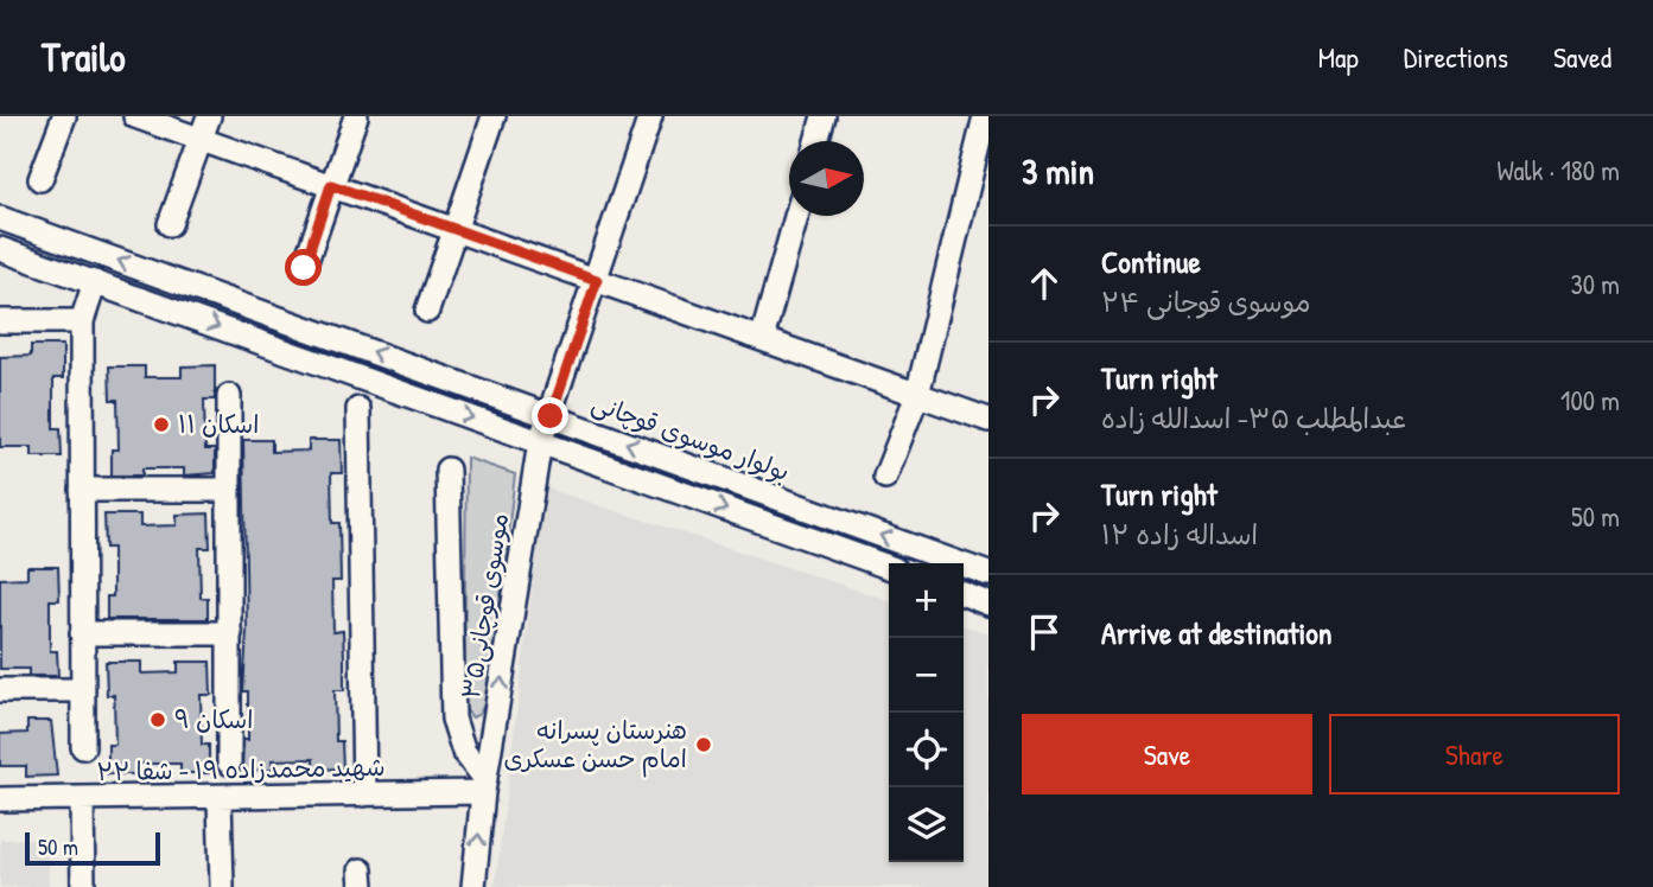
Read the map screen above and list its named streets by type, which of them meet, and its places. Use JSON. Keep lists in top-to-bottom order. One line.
{"streets":{"street":["بولوار موسوی قوچانی","موسوی قوچانی۳۵","شهید محمدزاده ۱۹ - شفا ۲۲"]},"crossings":[["بولوار موسوی قوچانی","موسوی قوچانی۳۵"],["موسوی قوچانی۳۵","شهید محمدزاده ۱۹ - شفا ۲۲"]],"places":["اسکان ۱۱","اسکان ۹","هنرستان پسرانه امام حسن عسکری"],"scale_bar":"50 m","north":"right","page":{"header":"Trailo","nav":["Map","Directions","Saved"],"heading":["3 min","Walk · 180 m"],"list":[["Continue","موسوی قوجانی ۲۴","30 m"],["Turn right","عبدالمطلب ۳۵- اسدالله زاده","100 m"],["Turn right","اسداله زاده ۱۲","50 m"],"Arrive at destination"],"map_buttons":["+","−"],"buttons":["Save","Share"],"scale":"50 m"}}
